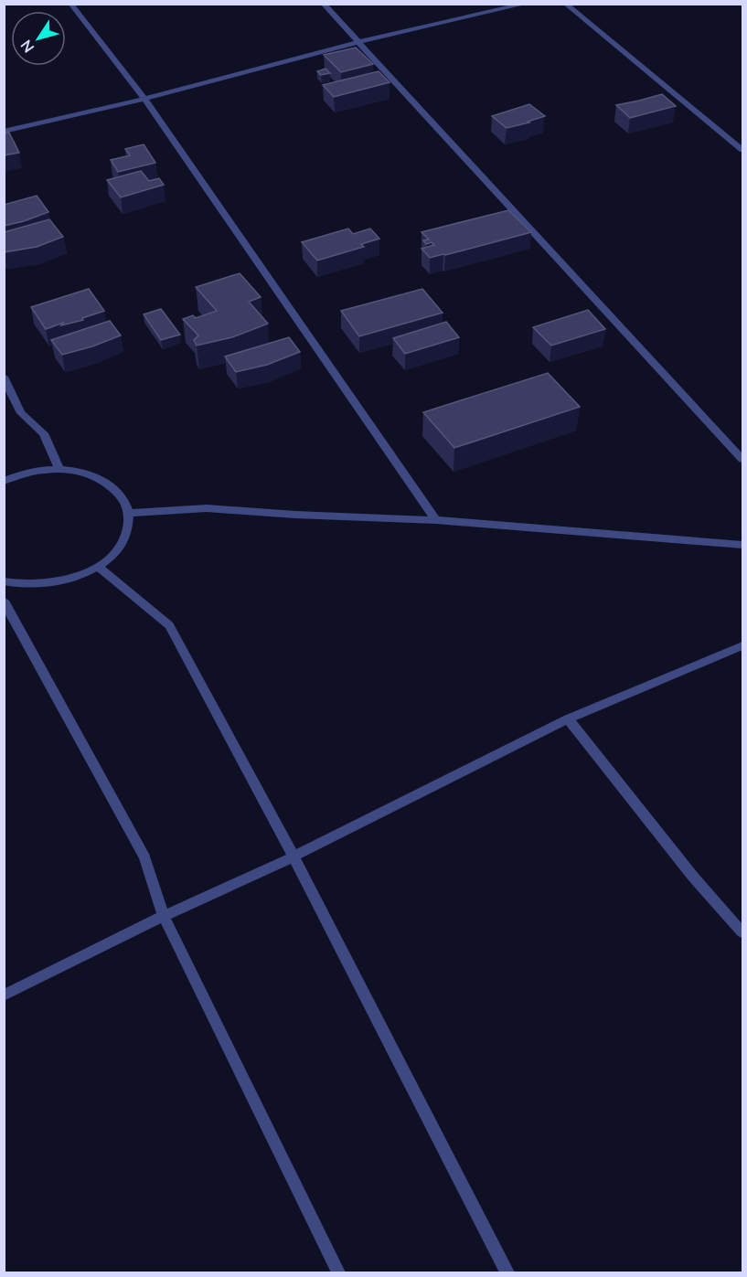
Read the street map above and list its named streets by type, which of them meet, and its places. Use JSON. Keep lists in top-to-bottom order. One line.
{"north":"bottom left"}
